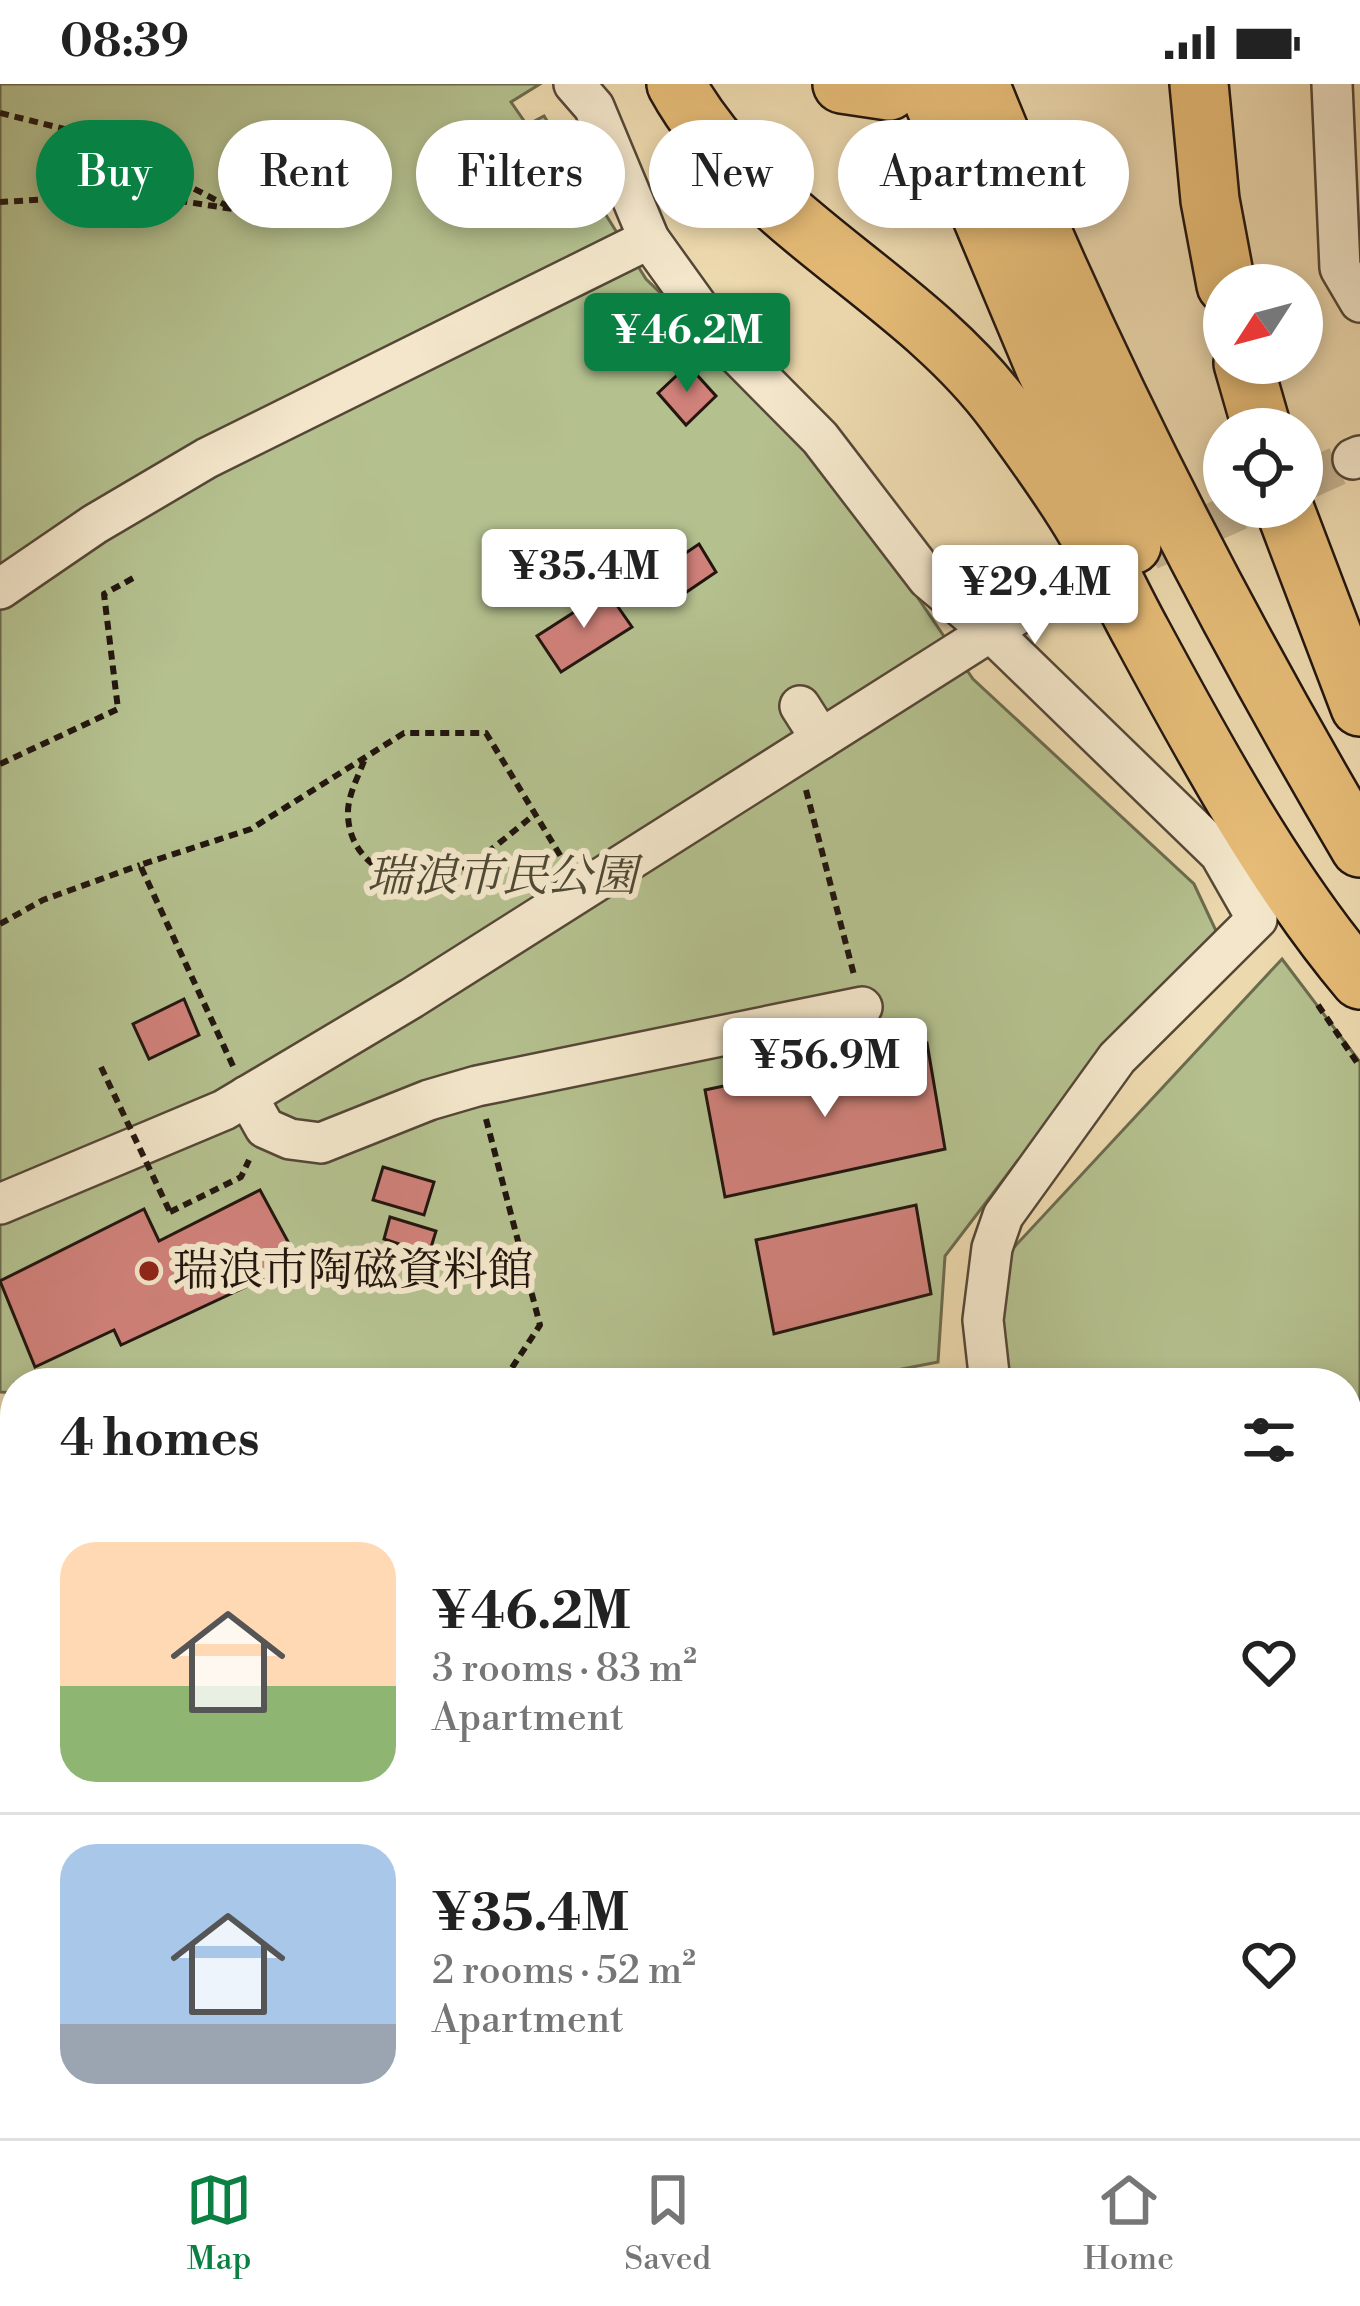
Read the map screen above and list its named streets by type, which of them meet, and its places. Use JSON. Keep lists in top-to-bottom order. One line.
{"parks":["瑞浪市民公園"],"places":["瑞浪市陶磁資料館"],"north":"bottom left","page":{"status":"08:39","chip":["Buy","Rent","Filters","New","Apartment"],"price":["¥46.2M","¥35.4M","¥29.4M","¥56.9M"],"heading":"4 homes","list":[{"name":"¥46.2M","note":"3 rooms · 83 m² · Apartment"},{"name":"¥35.4M","note":"2 rooms · 52 m² · Apartment"}],"tabs":["Map","Saved","Home"]}}
